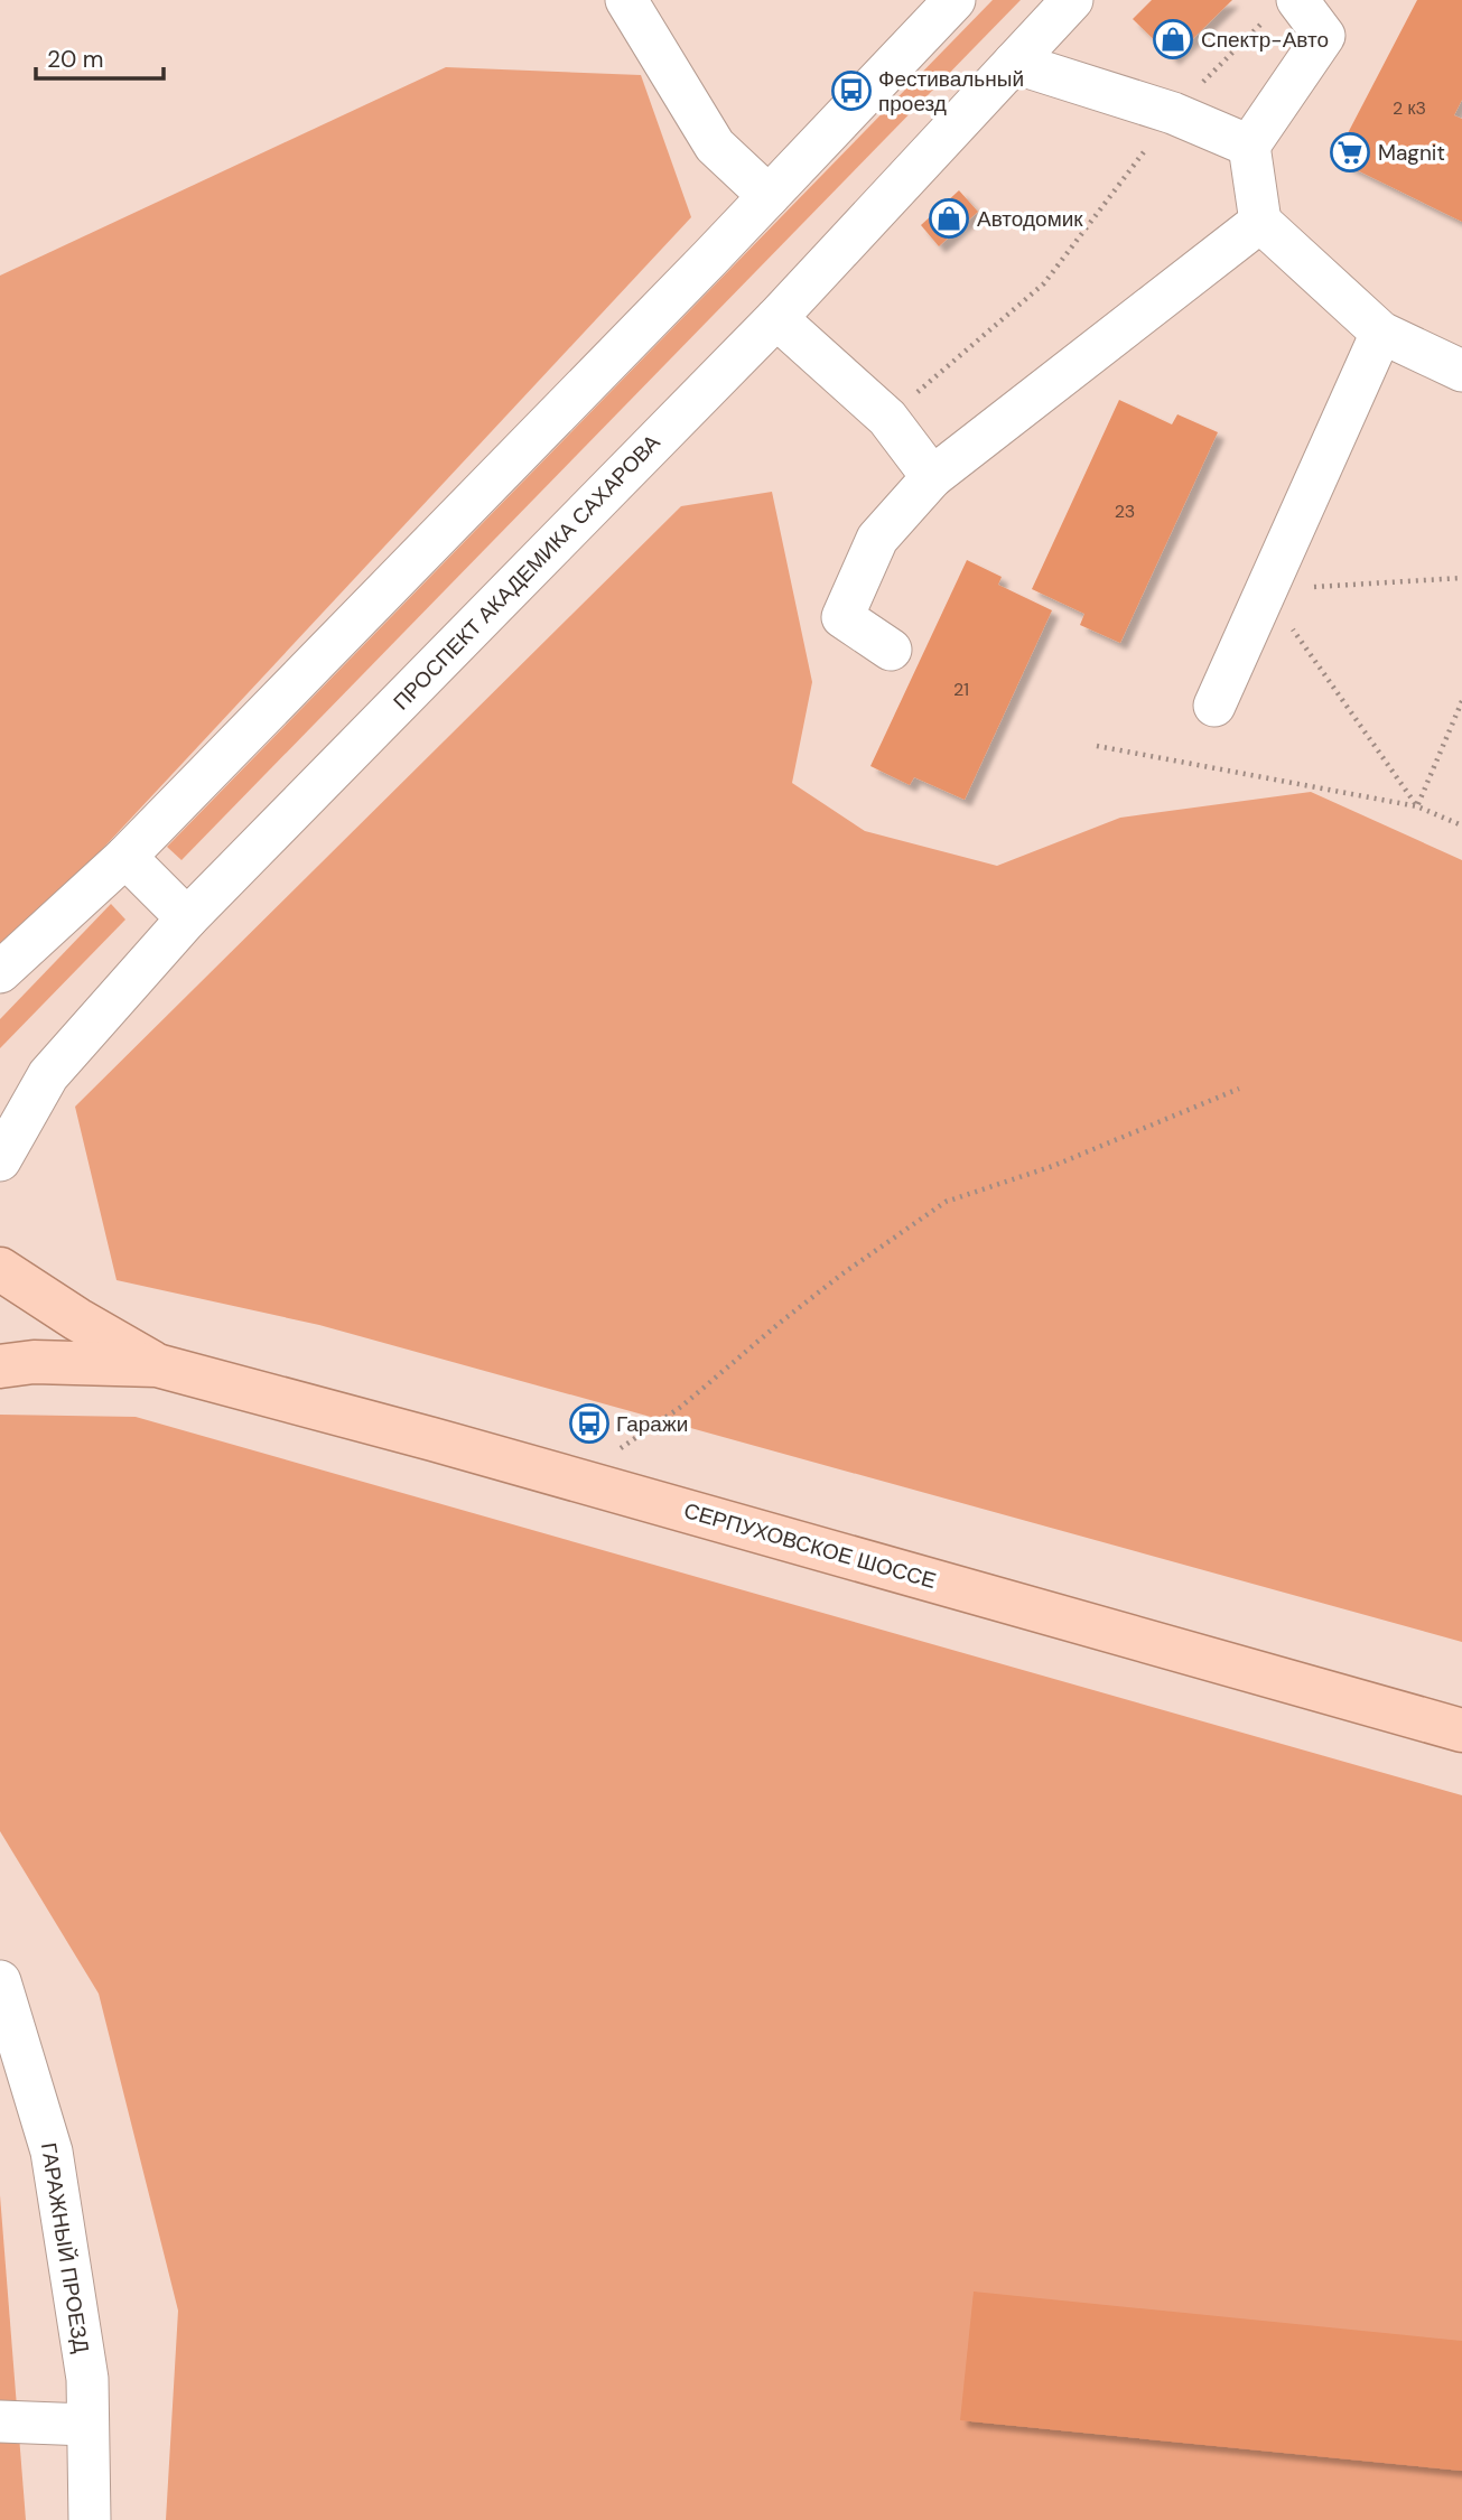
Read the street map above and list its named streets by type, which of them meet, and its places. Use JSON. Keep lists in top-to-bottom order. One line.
{"streets":{"main road":["СЕРПУХОВСКОЕ ШОССЕ"],"street":["ПРОСПЕКТ АКАДЕМИКА САХАРОВА","ГАРАЖНЫЙ ПРОЕЗД"]},"places":{"shop":["Спектр-Авто","Автодомик"],"bus stop":["Фестивальный проезд","Гаражи"],"supermarket":["Magnit"]},"house_numbers":["2 к3","23","21"],"scale_bar":"20 m"}
